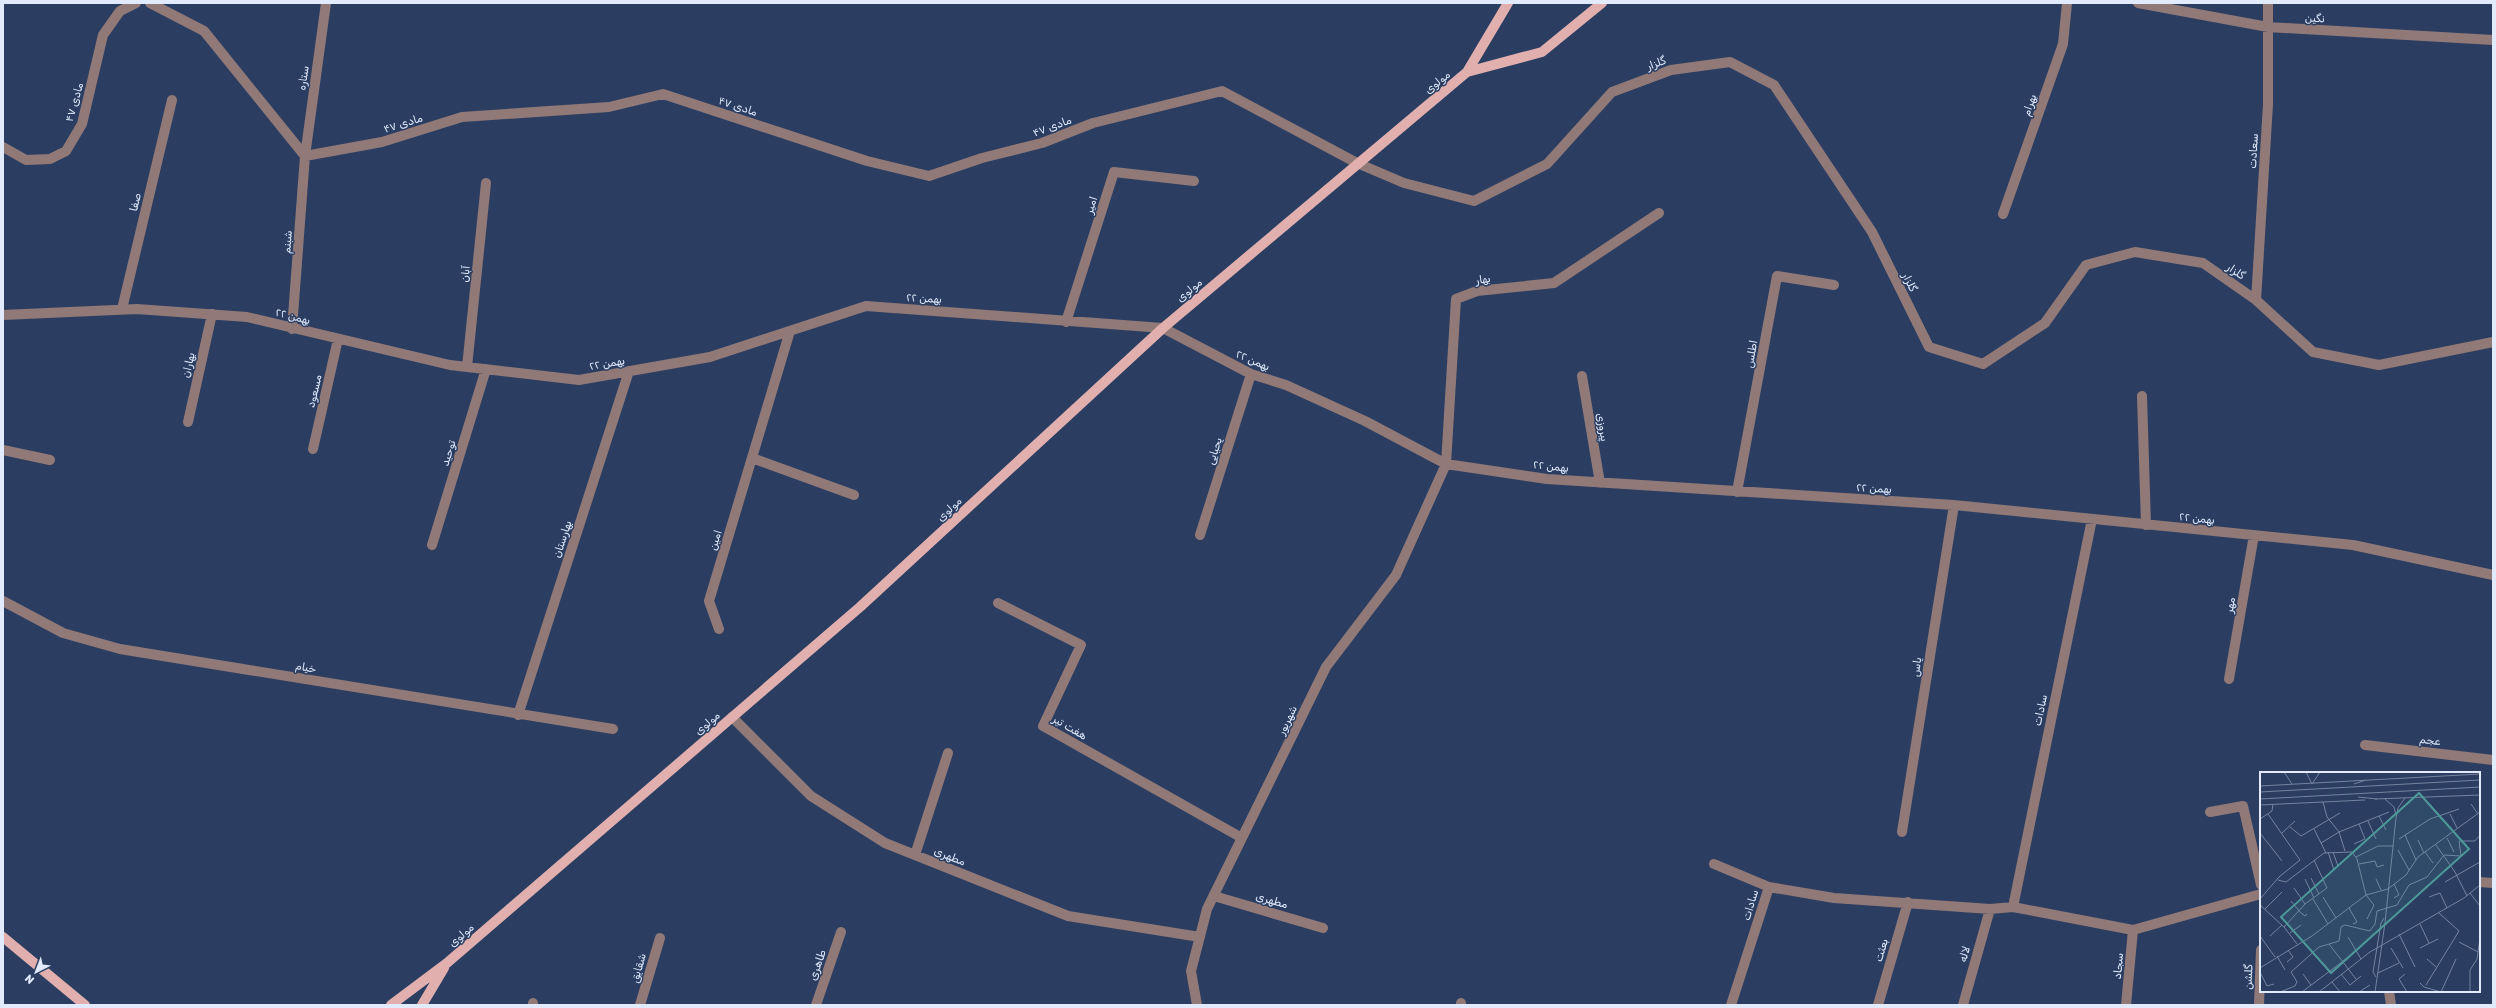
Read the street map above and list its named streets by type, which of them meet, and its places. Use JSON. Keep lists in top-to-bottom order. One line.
{"streets":{"main road":["مولوی"],"street":["نگین","گلزار","ستاره","مادی ۴۷","بهرام","سعادت","صفا","امیر","شبنم","آبان","بهار","۲۲ بهمن","اطلس","بهاران","مسعود","پیروزی","یحیایی","توحید","بهارستان","امین","مهر","خیام","یاس","سادات","شهریور","هفت تیر","عجم","مطهری","بعثت","لاله","طاهری","سجاد","شقایق","گلشن"]},"crossings":[["نگین","سعادت"],["گلزار","مولوی"],["گلزار","مادی ۴۷"],["گلزار","سعادت"],["ستاره","مادی ۴۷"],["ستاره","شبنم"],["مولوی","مادی ۴۷"],["مولوی","۲۲ بهمن"],["مولوی","مطهری"],["مادی ۴۷","شبنم"],["صفا","۲۲ بهمن"],["امیر","۲۲ بهمن"],["شبنم","۲۲ بهمن"],["آبان","۲۲ بهمن"],["بهار","۲۲ بهمن"],["بهار","شهریور"],["۲۲ بهمن","اطلس"],["۲۲ بهمن","بهاران"],["۲۲ بهمن","مسعود"],["۲۲ بهمن","پیروزی"],["۲۲ بهمن","یحیایی"],["۲۲ بهمن","توحید"],["۲۲ بهمن","بهارستان"],["۲۲ بهمن","امین"],["۲۲ بهمن","مهر"],["۲۲ بهمن","یاس"],["۲۲ بهمن","سادات"],["۲۲ بهمن","شهریور"],["بهارستان","خیام"],["سادات","بعثت"],["سادات","لاله"],["سادات","سجاد"],["شهریور","هفت تیر"],["شهریور","مطهری"]],"north":"bottom left"}
